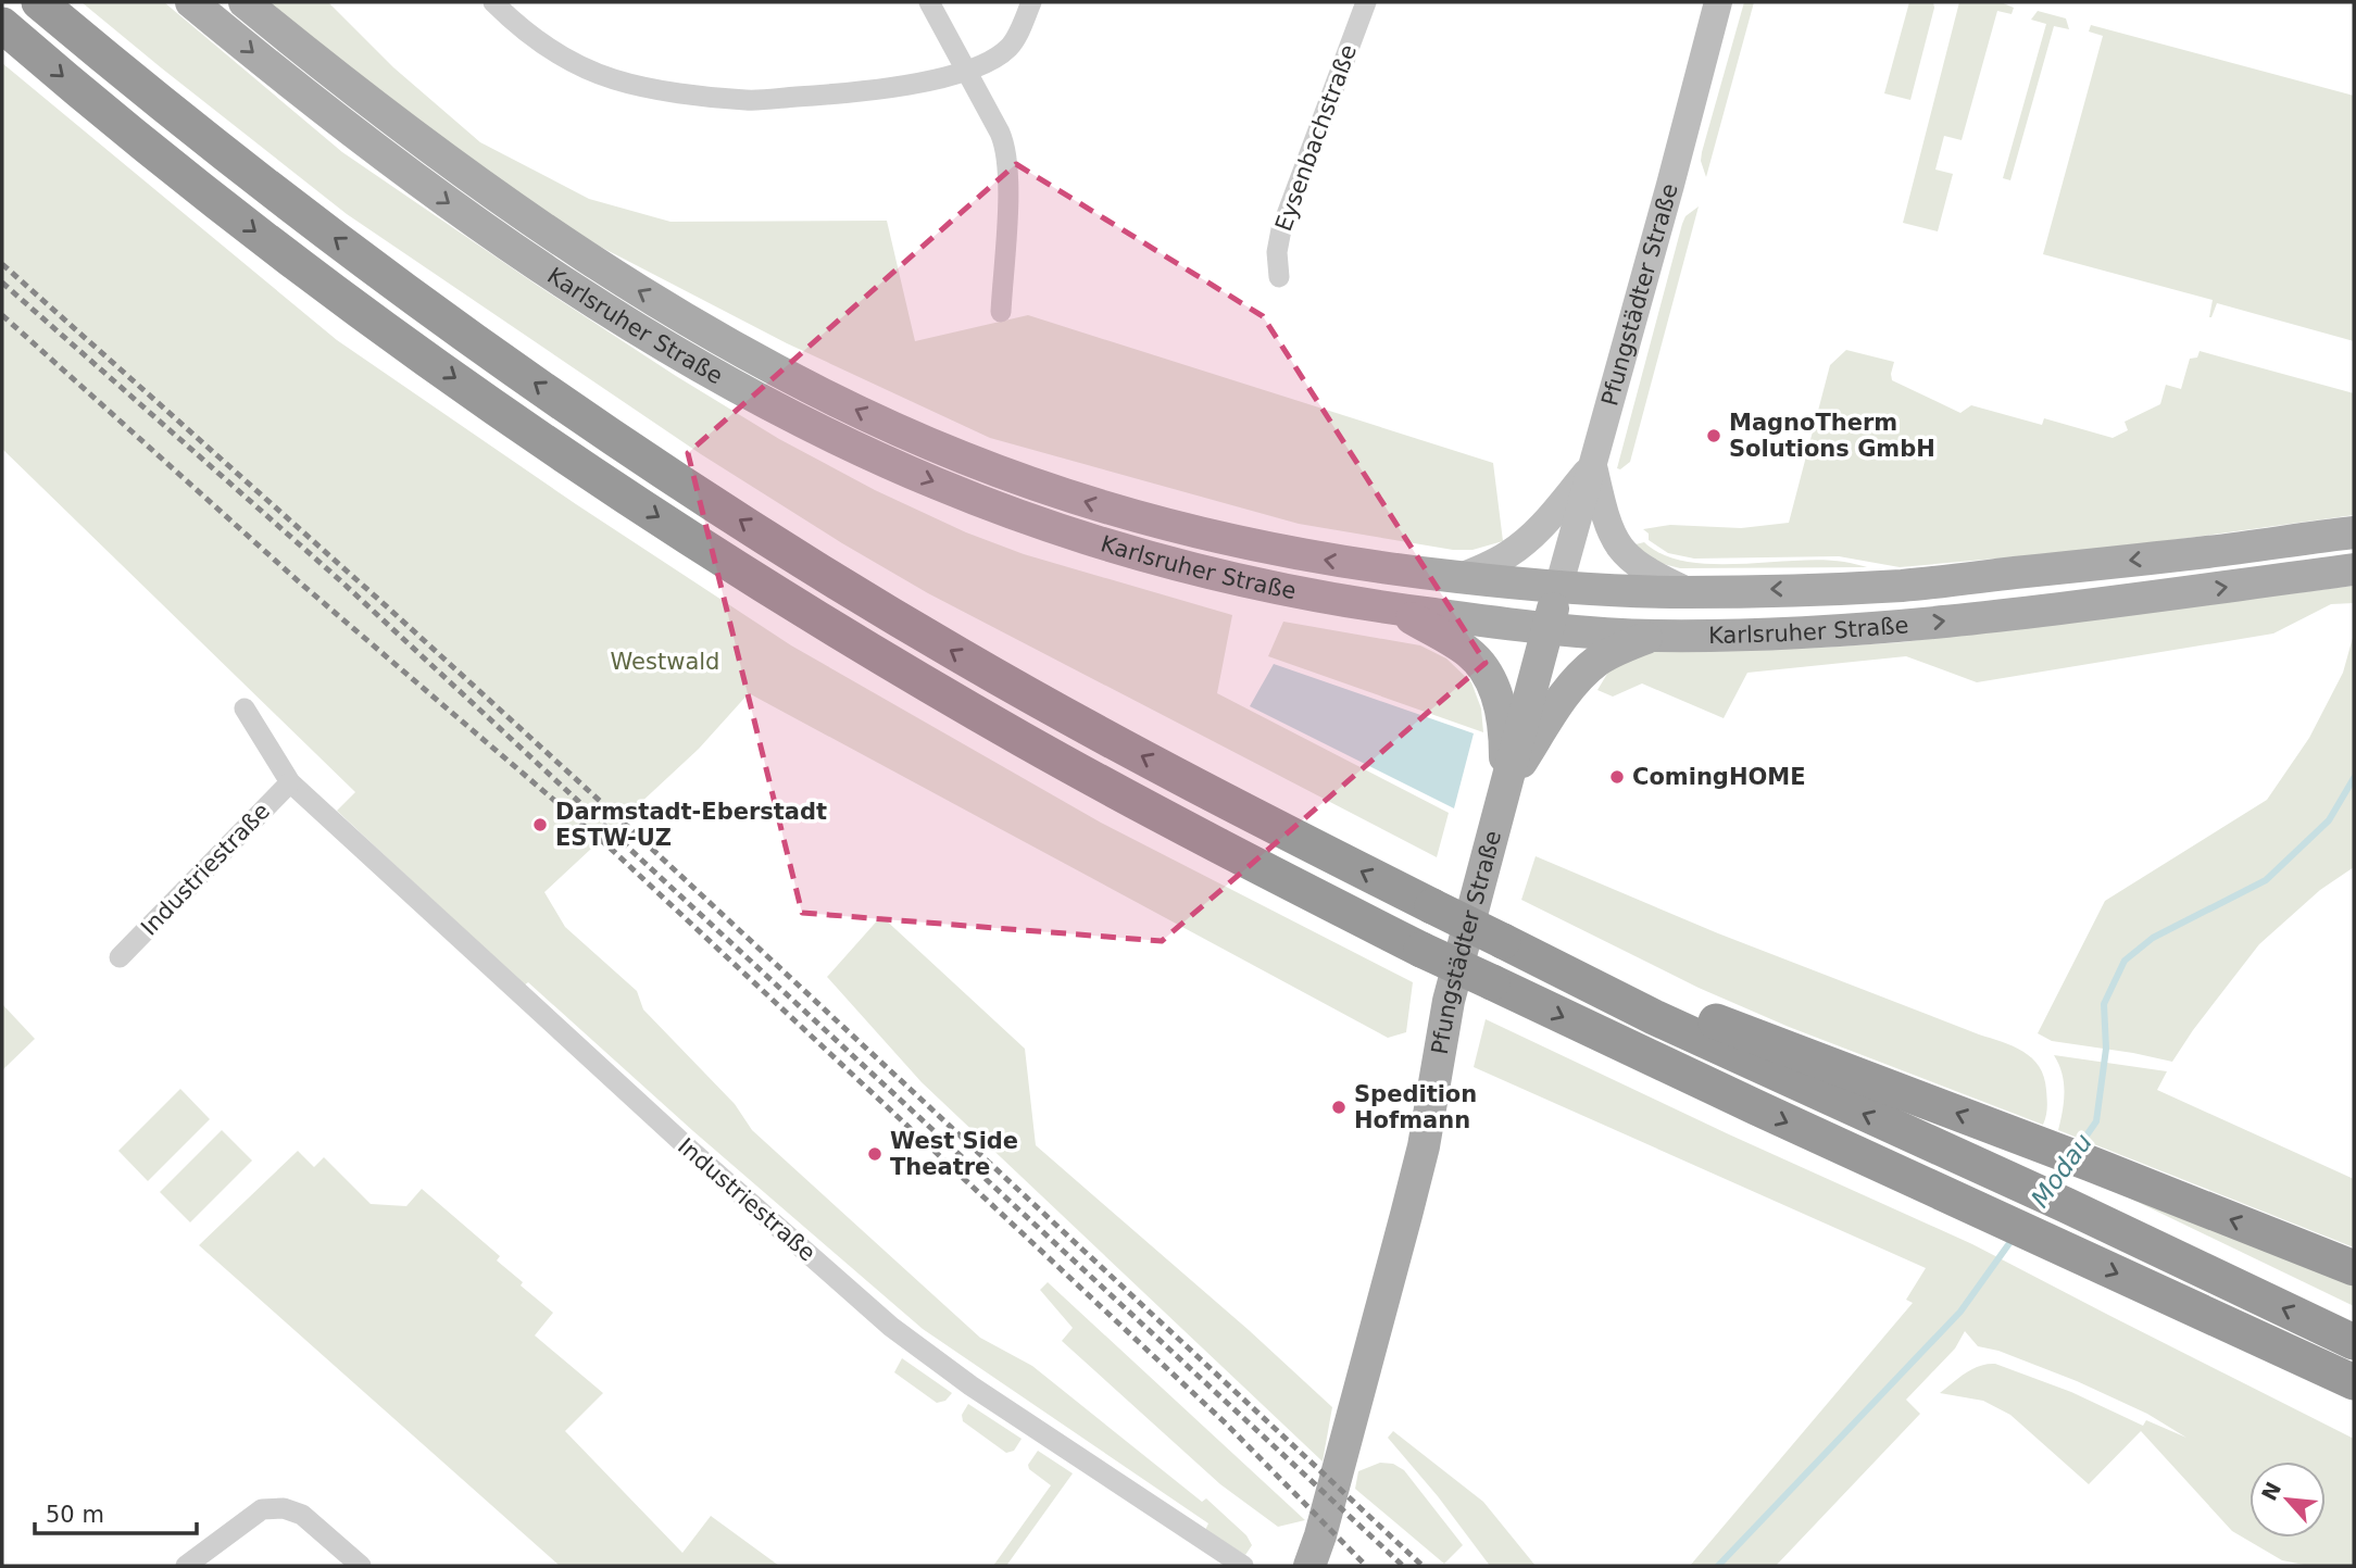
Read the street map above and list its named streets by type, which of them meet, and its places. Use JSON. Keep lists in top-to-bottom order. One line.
{"streets":{"main road":["Pfungstädter Straße","Karlsruher Straße"],"street":["Eysenbachstraße","Industriestraße"]},"crossings":[["Pfungstädter Straße","Karlsruher Straße"]],"water":["Modau"],"parks":["Westwald"],"places":["MagnoTherm Solutions GmbH","ComingHOME","Darmstadt-Eberstadt ESTW-UZ","Spedition Hofmann","West Side Theatre"],"scale_bar":"50 m","north":"top left"}
